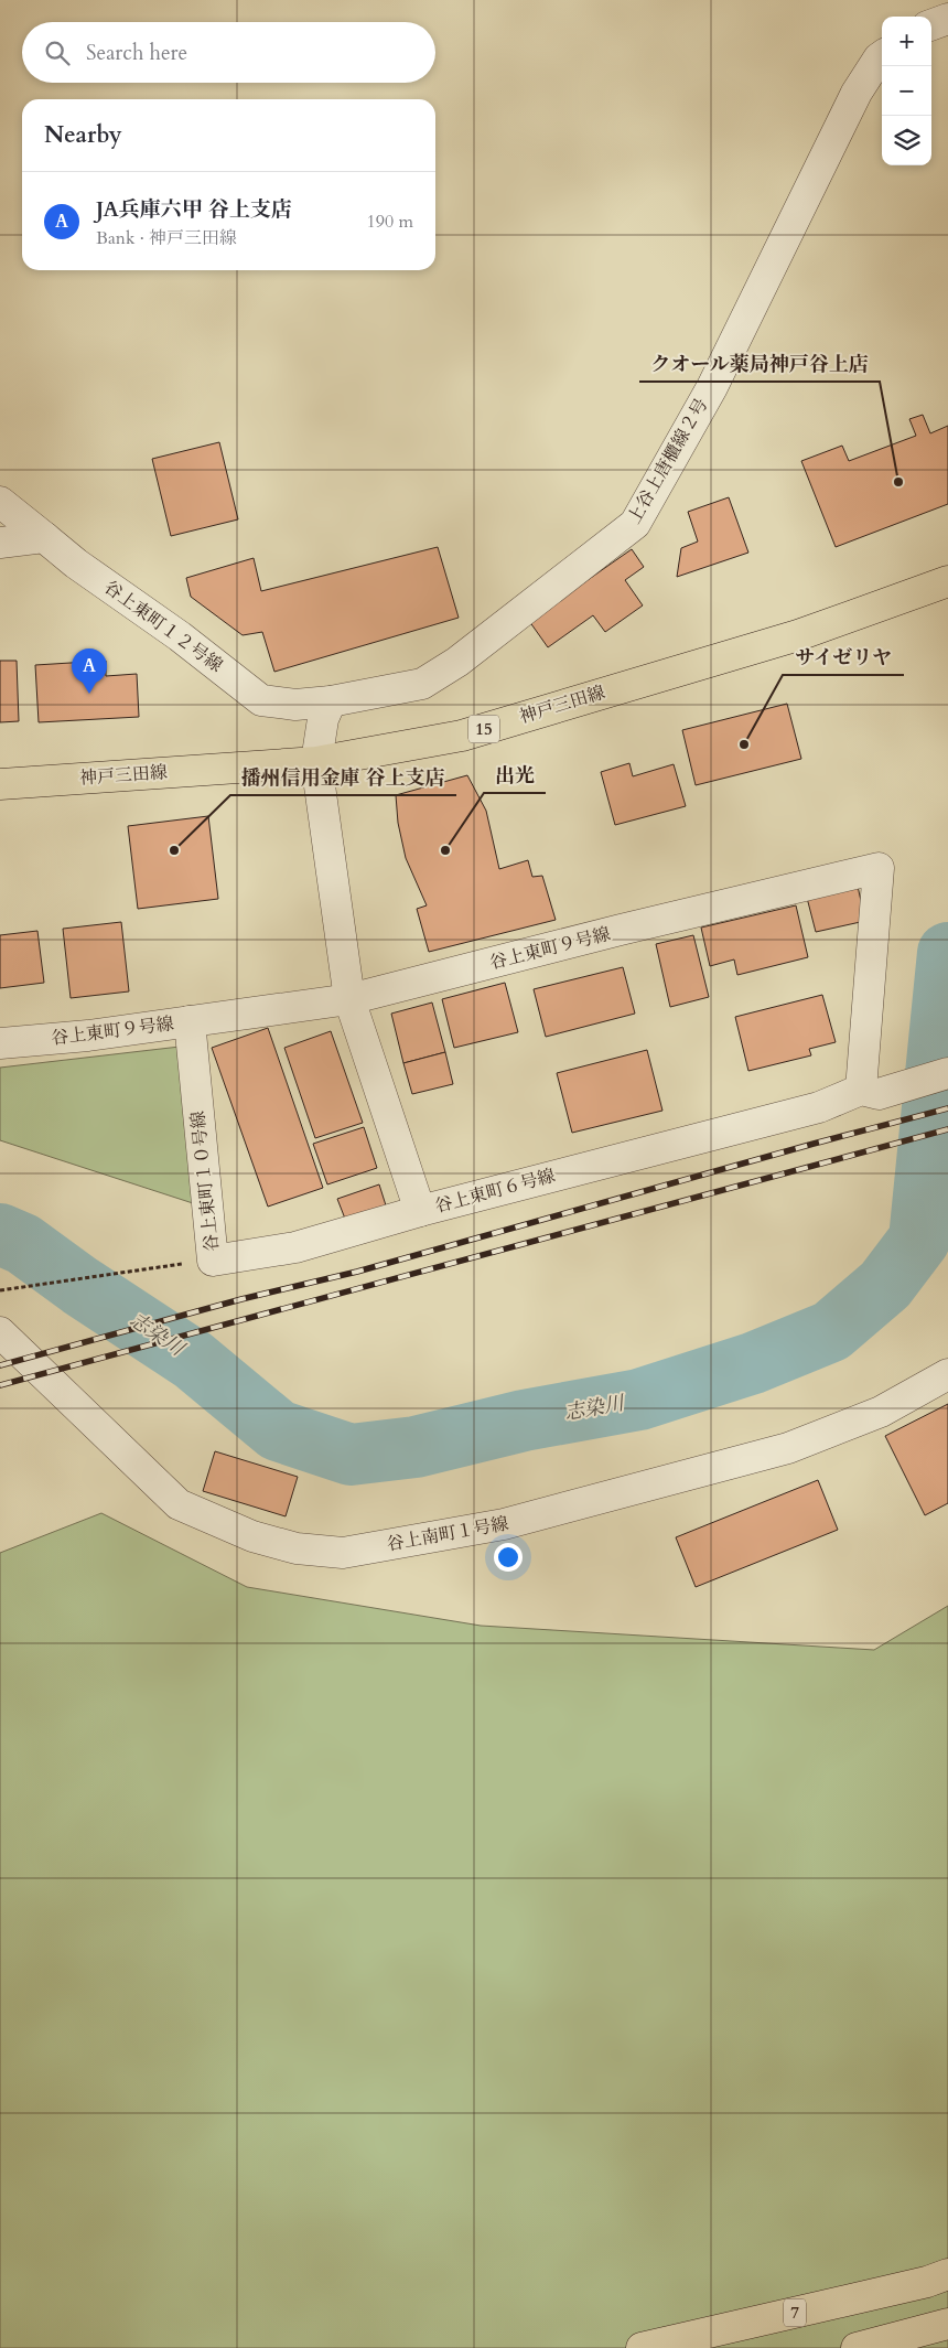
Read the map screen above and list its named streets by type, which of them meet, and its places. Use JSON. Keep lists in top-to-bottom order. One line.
{"streets":{"main road":["神戸三田線","15","7"],"street":["上谷上唐櫃線２号","谷上東町１２号線","谷上東町９号線","谷上東町１０号線","谷上東町６号線","谷上南町１号線"]},"crossings":[["上谷上唐櫃線２号","谷上東町１２号線"],["上谷上唐櫃線２号","谷上東町６号線"],["谷上東町１２号線","谷上東町６号線"],["神戸三田線","谷上東町６号線"],["谷上東町９号線","谷上東町１０号線"],["谷上東町９号線","谷上東町６号線"],["谷上東町１０号線","谷上東町６号線"]],"water":["志染川"],"places":["クオール薬局神戸谷上店","サイゼリヤ","播州信用金庫 谷上支店","出光"],"page":{"map_buttons":["+","−"],"search":"Search here","heading":"Nearby","list":[{"mark":"A","name":"JA兵庫六甲 谷上支店","note":"Bank · 神戸三田線","value":"190 m"}],"pins":"A"}}
